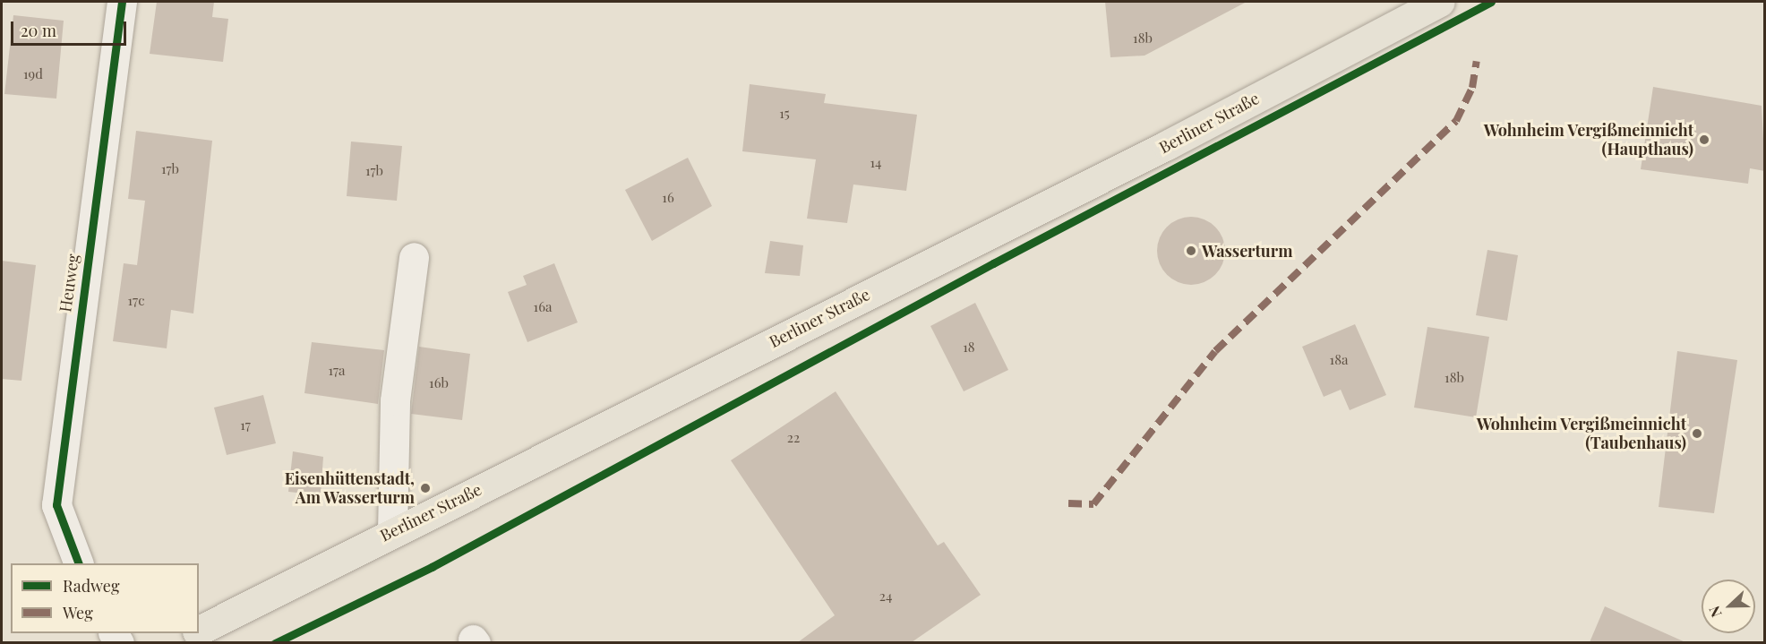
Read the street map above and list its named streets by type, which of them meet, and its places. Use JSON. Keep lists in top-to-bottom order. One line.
{"streets":{"main road":["Berliner Straße"],"street":["Heuweg"]},"places":["Wohnheim Vergißmeinnicht (Haupthaus)","Wasserturm","Wohnheim Vergißmeinnicht (Taubenhaus)","Eisenhüttenstadt, Am Wasserturm"],"house_numbers":["18b","19d","15","14","17b","17b","16","17c","16a","18","18a","17a","18b","16b","17","22","24"],"legend":["Radweg","Weg"],"scale_bar":"20 m","north":"left"}
